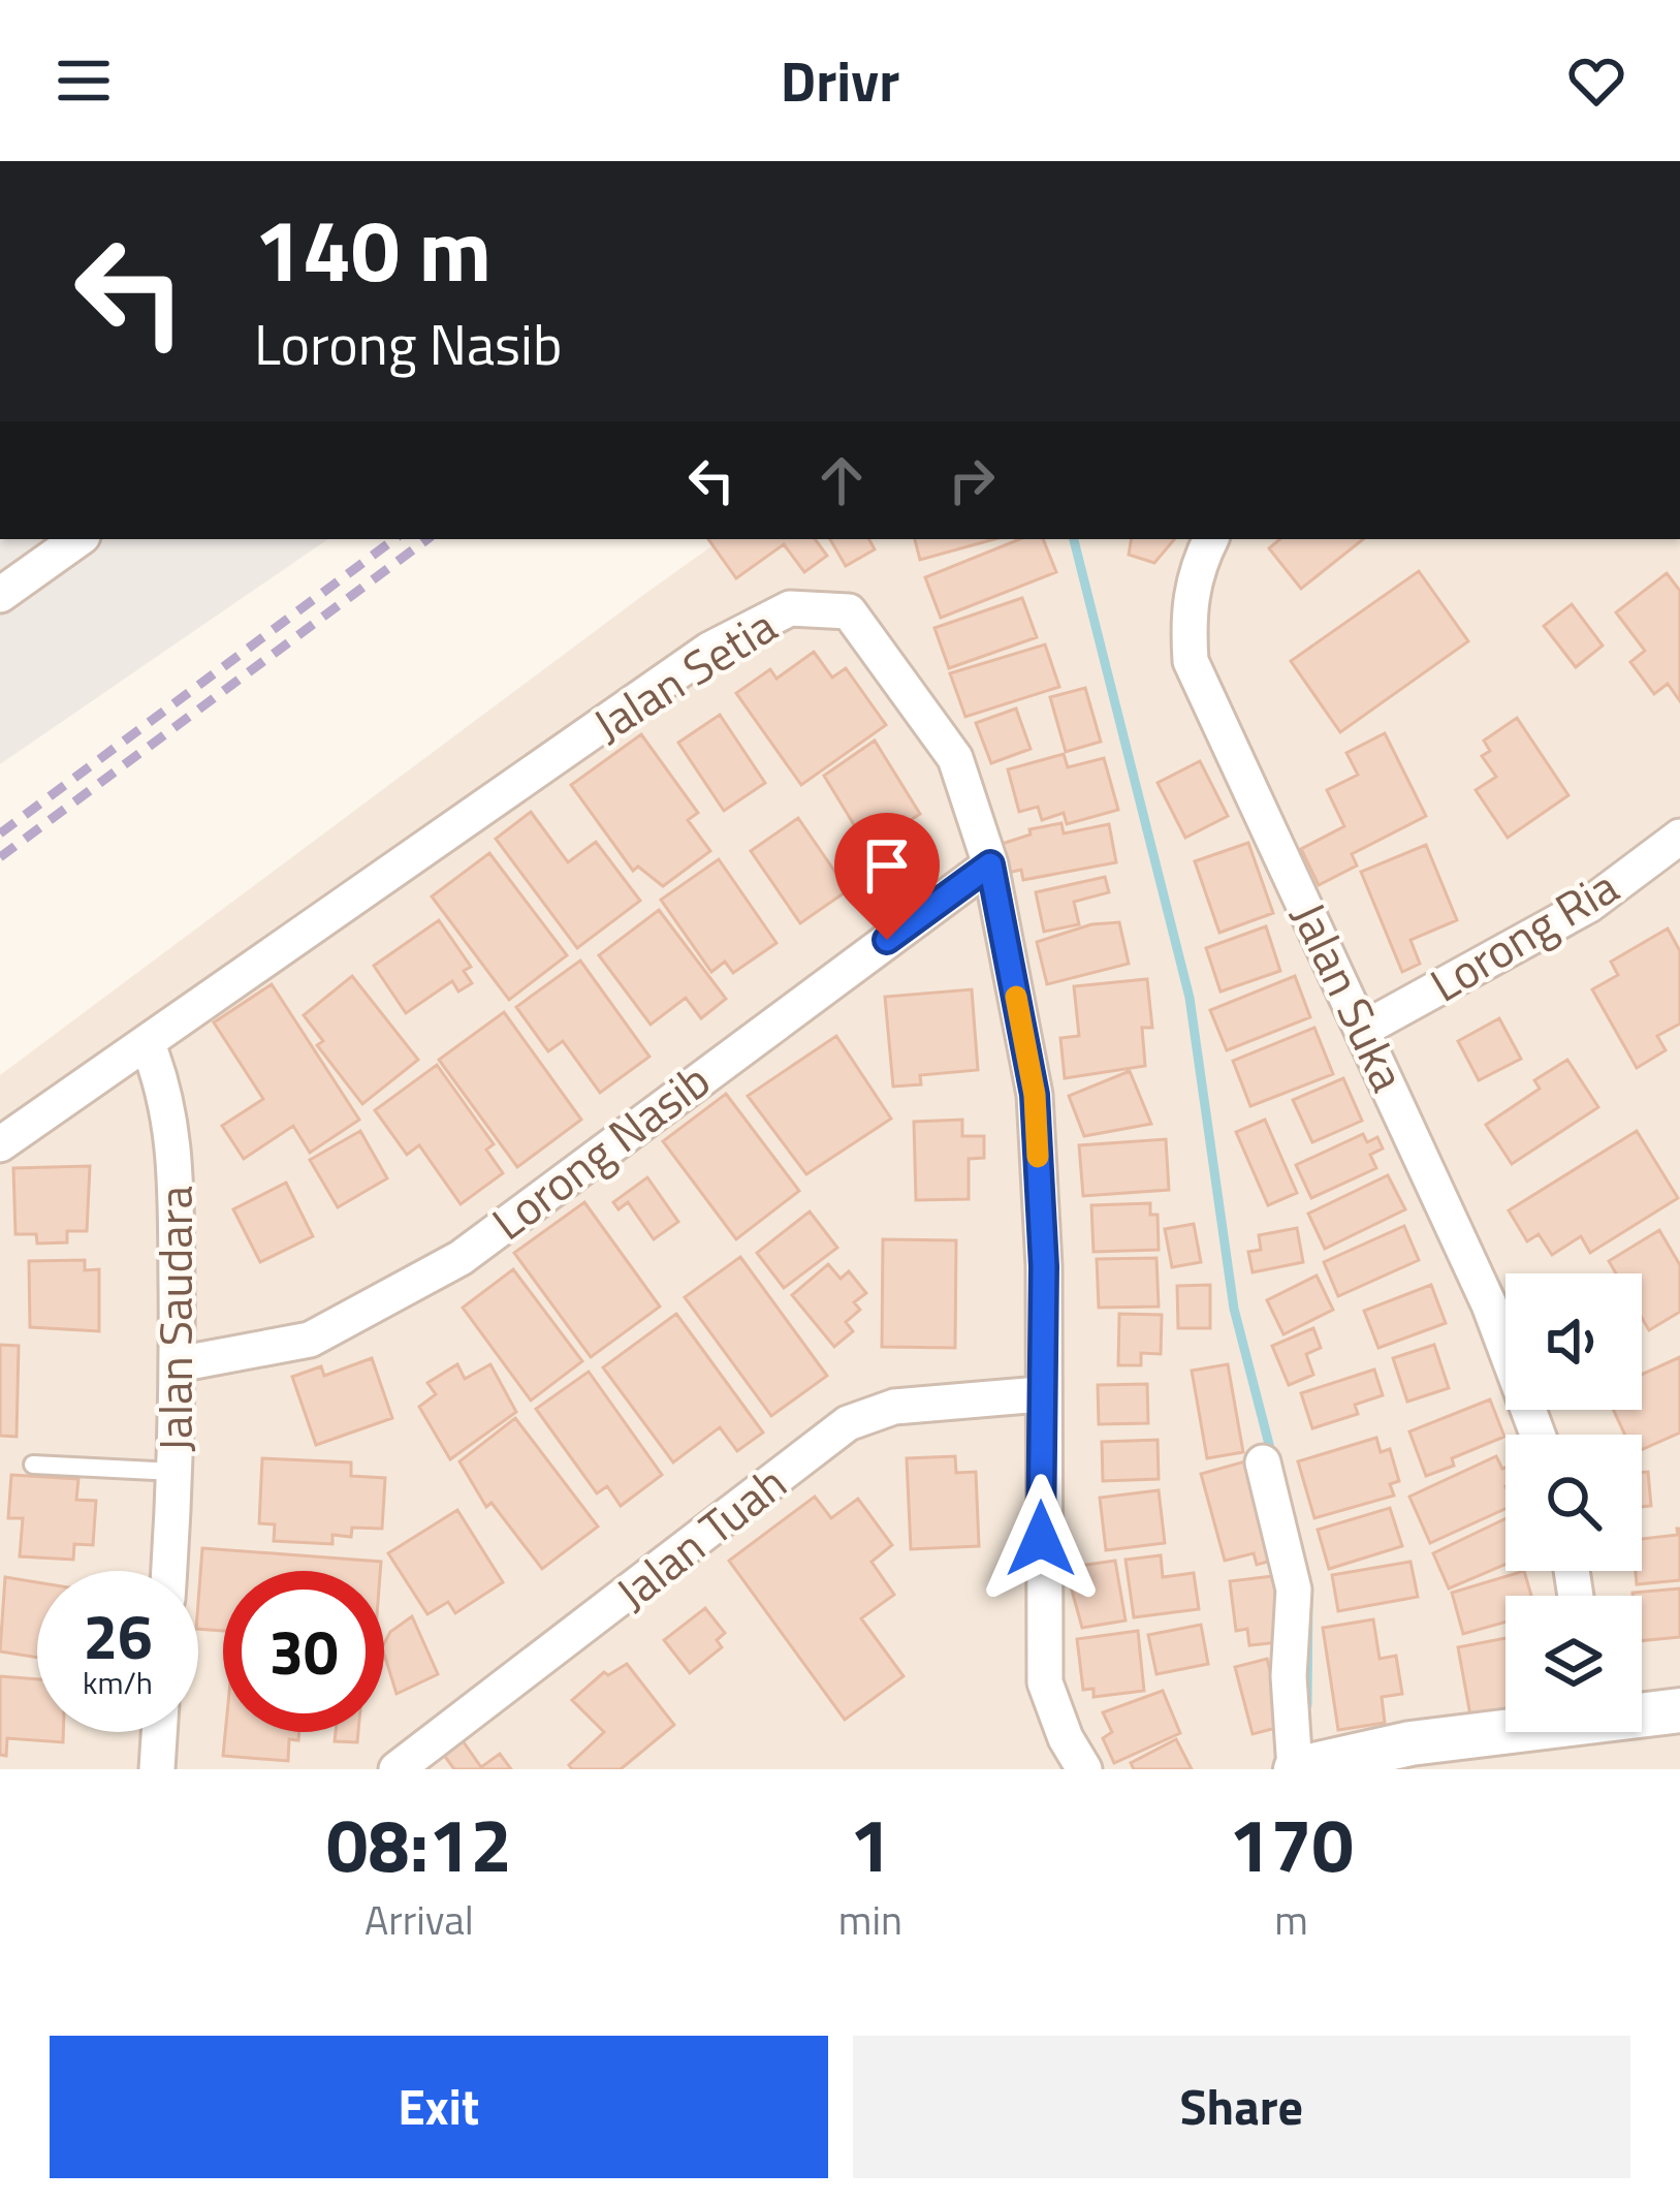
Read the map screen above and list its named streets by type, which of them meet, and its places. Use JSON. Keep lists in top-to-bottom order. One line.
{"streets":{"street":["Jalan Setia","Lorong Ria","Jalan Suka","Lorong Nasib","Jalan Saudara","Jalan Tuah"]},"crossings":[["Jalan Setia","Lorong Nasib"],["Jalan Setia","Jalan Saudara"],["Jalan Setia","Jalan Tuah"],["Lorong Ria","Jalan Suka"],["Lorong Nasib","Jalan Saudara"]],"page":{"header":"Drivr","turn":["140 m","Lorong Nasib"],"speed":"26 km/h","limit":"30","eta":["08:12","Arrival","1","min","170","m"],"buttons":["Exit","Share"]}}
